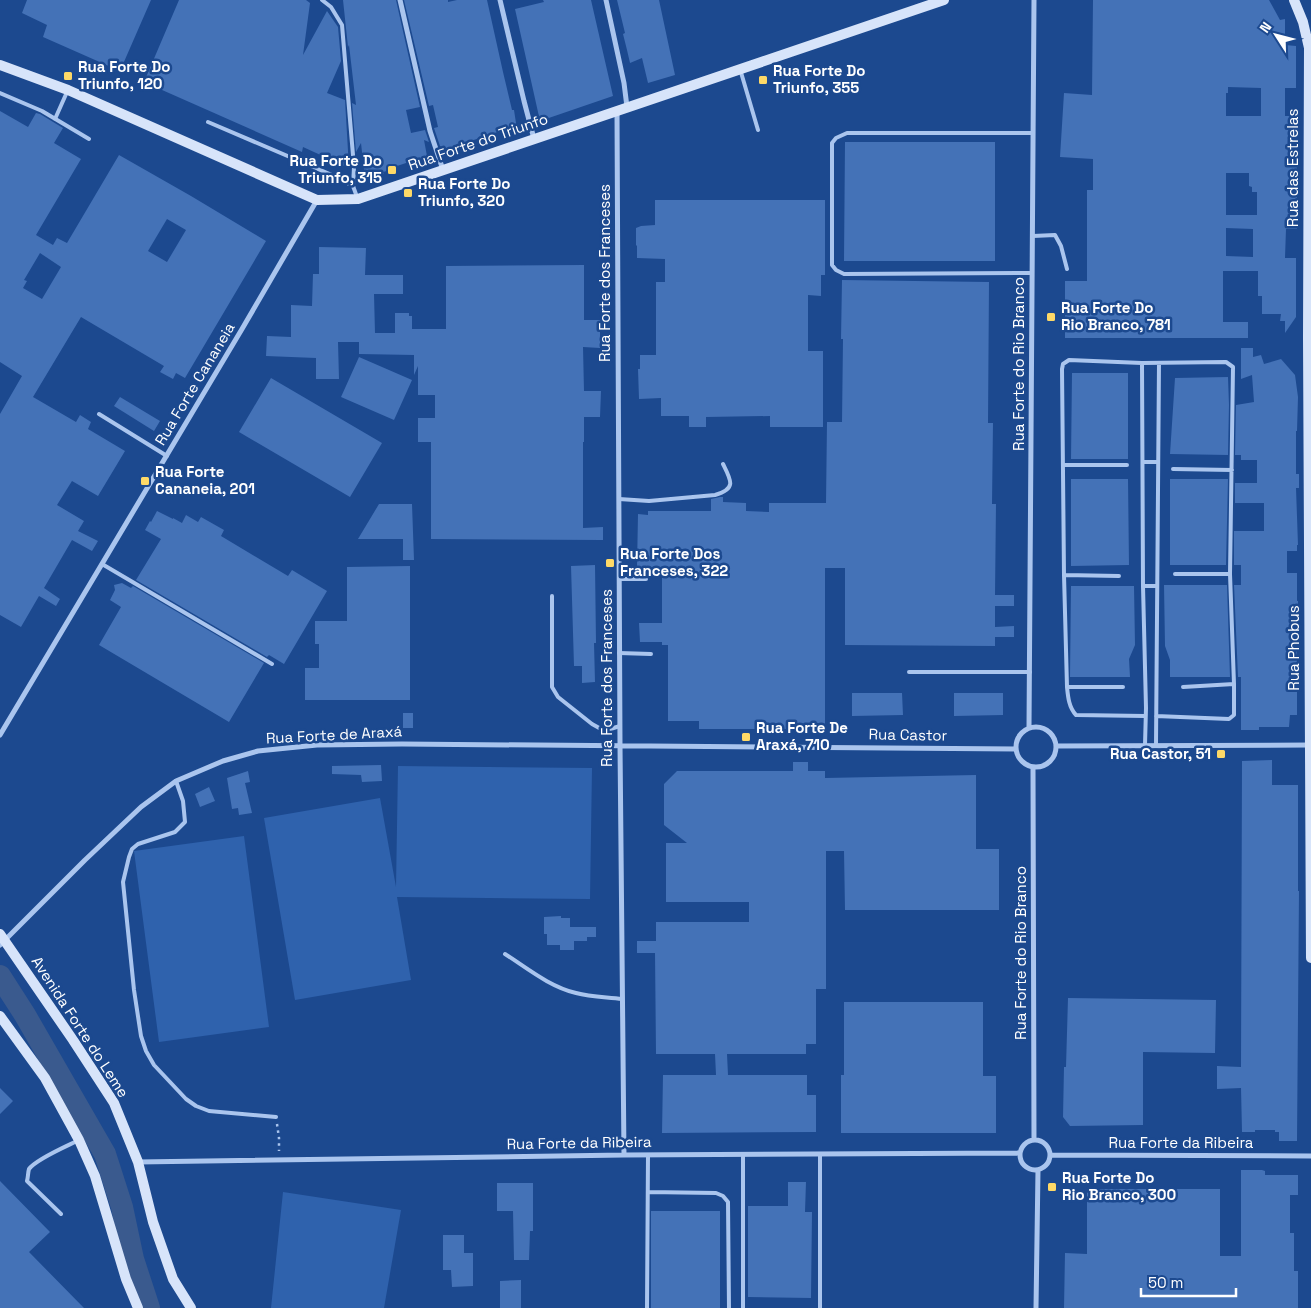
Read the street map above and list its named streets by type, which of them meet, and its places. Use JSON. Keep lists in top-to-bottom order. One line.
{"streets":{"street":["Rua Forte do Triunfo","Rua das Estrelas","Rua Forte dos Franceses","Rua Forte do Rio Branco","Rua Forte Cananeia","Rua Phobus","Rua Forte de Araxá","Rua Castor","Avenida Forte do Leme","Rua Forte da Ribeira"]},"crossings":[["Rua Forte do Triunfo","Rua Forte dos Franceses"],["Rua Forte do Triunfo","Rua Forte Cananeia"],["Rua das Estrelas","Rua Phobus"],["Rua Forte dos Franceses","Rua Forte de Araxá"],["Rua Forte dos Franceses","Rua Castor"],["Rua Forte dos Franceses","Rua Forte da Ribeira"],["Rua Forte do Rio Branco","Rua Castor"],["Rua Forte do Rio Branco","Rua Forte da Ribeira"],["Rua Forte de Araxá","Rua Castor"],["Rua Forte de Araxá","Avenida Forte do Leme"],["Avenida Forte do Leme","Rua Forte da Ribeira"]],"places":{"transit":["Rua Forte Do Triunfo, 120","Rua Forte Do Triunfo, 355","Rua Forte Do Triunfo, 315","Rua Forte Do Triunfo, 320","Rua Forte Do Rio Branco, 781","Rua Forte Cananeia, 201","Rua Forte Dos Franceses, 322","Rua Forte De Araxá, 710","Rua Castor, 51","Rua Forte Do Rio Branco, 300"]},"scale_bar":"50 m","north":"top left"}
